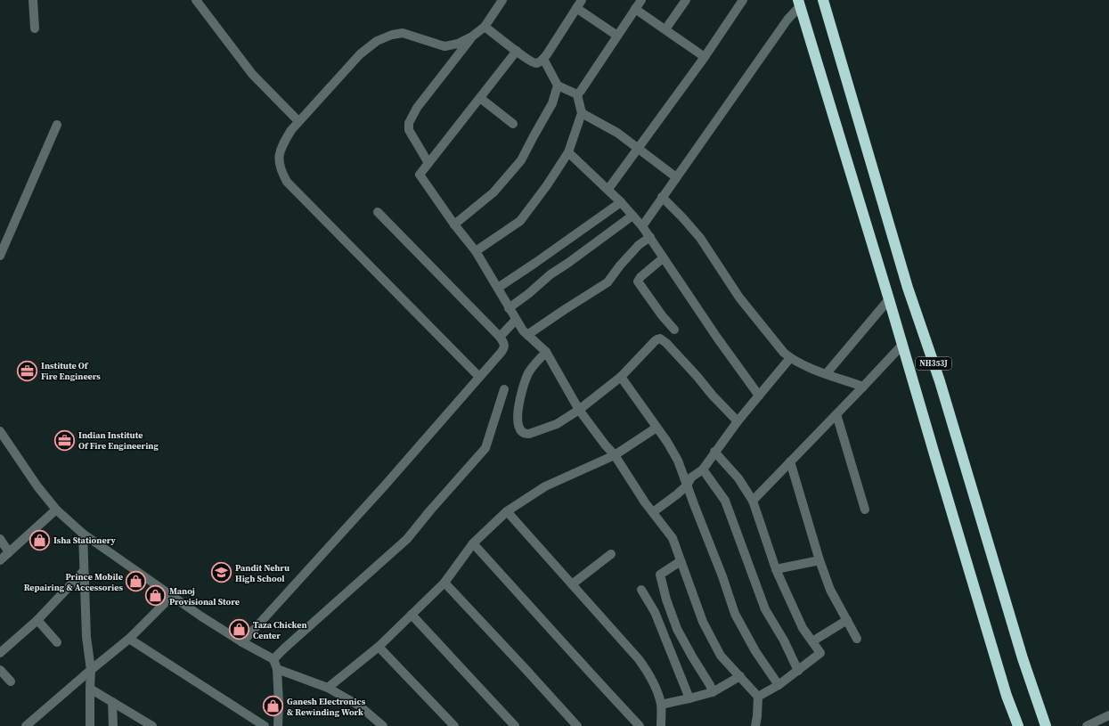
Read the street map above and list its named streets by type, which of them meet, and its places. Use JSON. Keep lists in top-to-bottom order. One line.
{"streets":{"highway":["NH353J"]},"places":{"office":["Institute Of Fire Engineers","Indian Institute Of Fire Engineering"],"shop":["Isha Stationery","Prince Mobile Repairing & Accessories","Manoj Provisional Store","Taza Chicken Center","Ganesh Electronics & Rewinding Work"],"school or university":["Pandit Nehru High School"]}}
